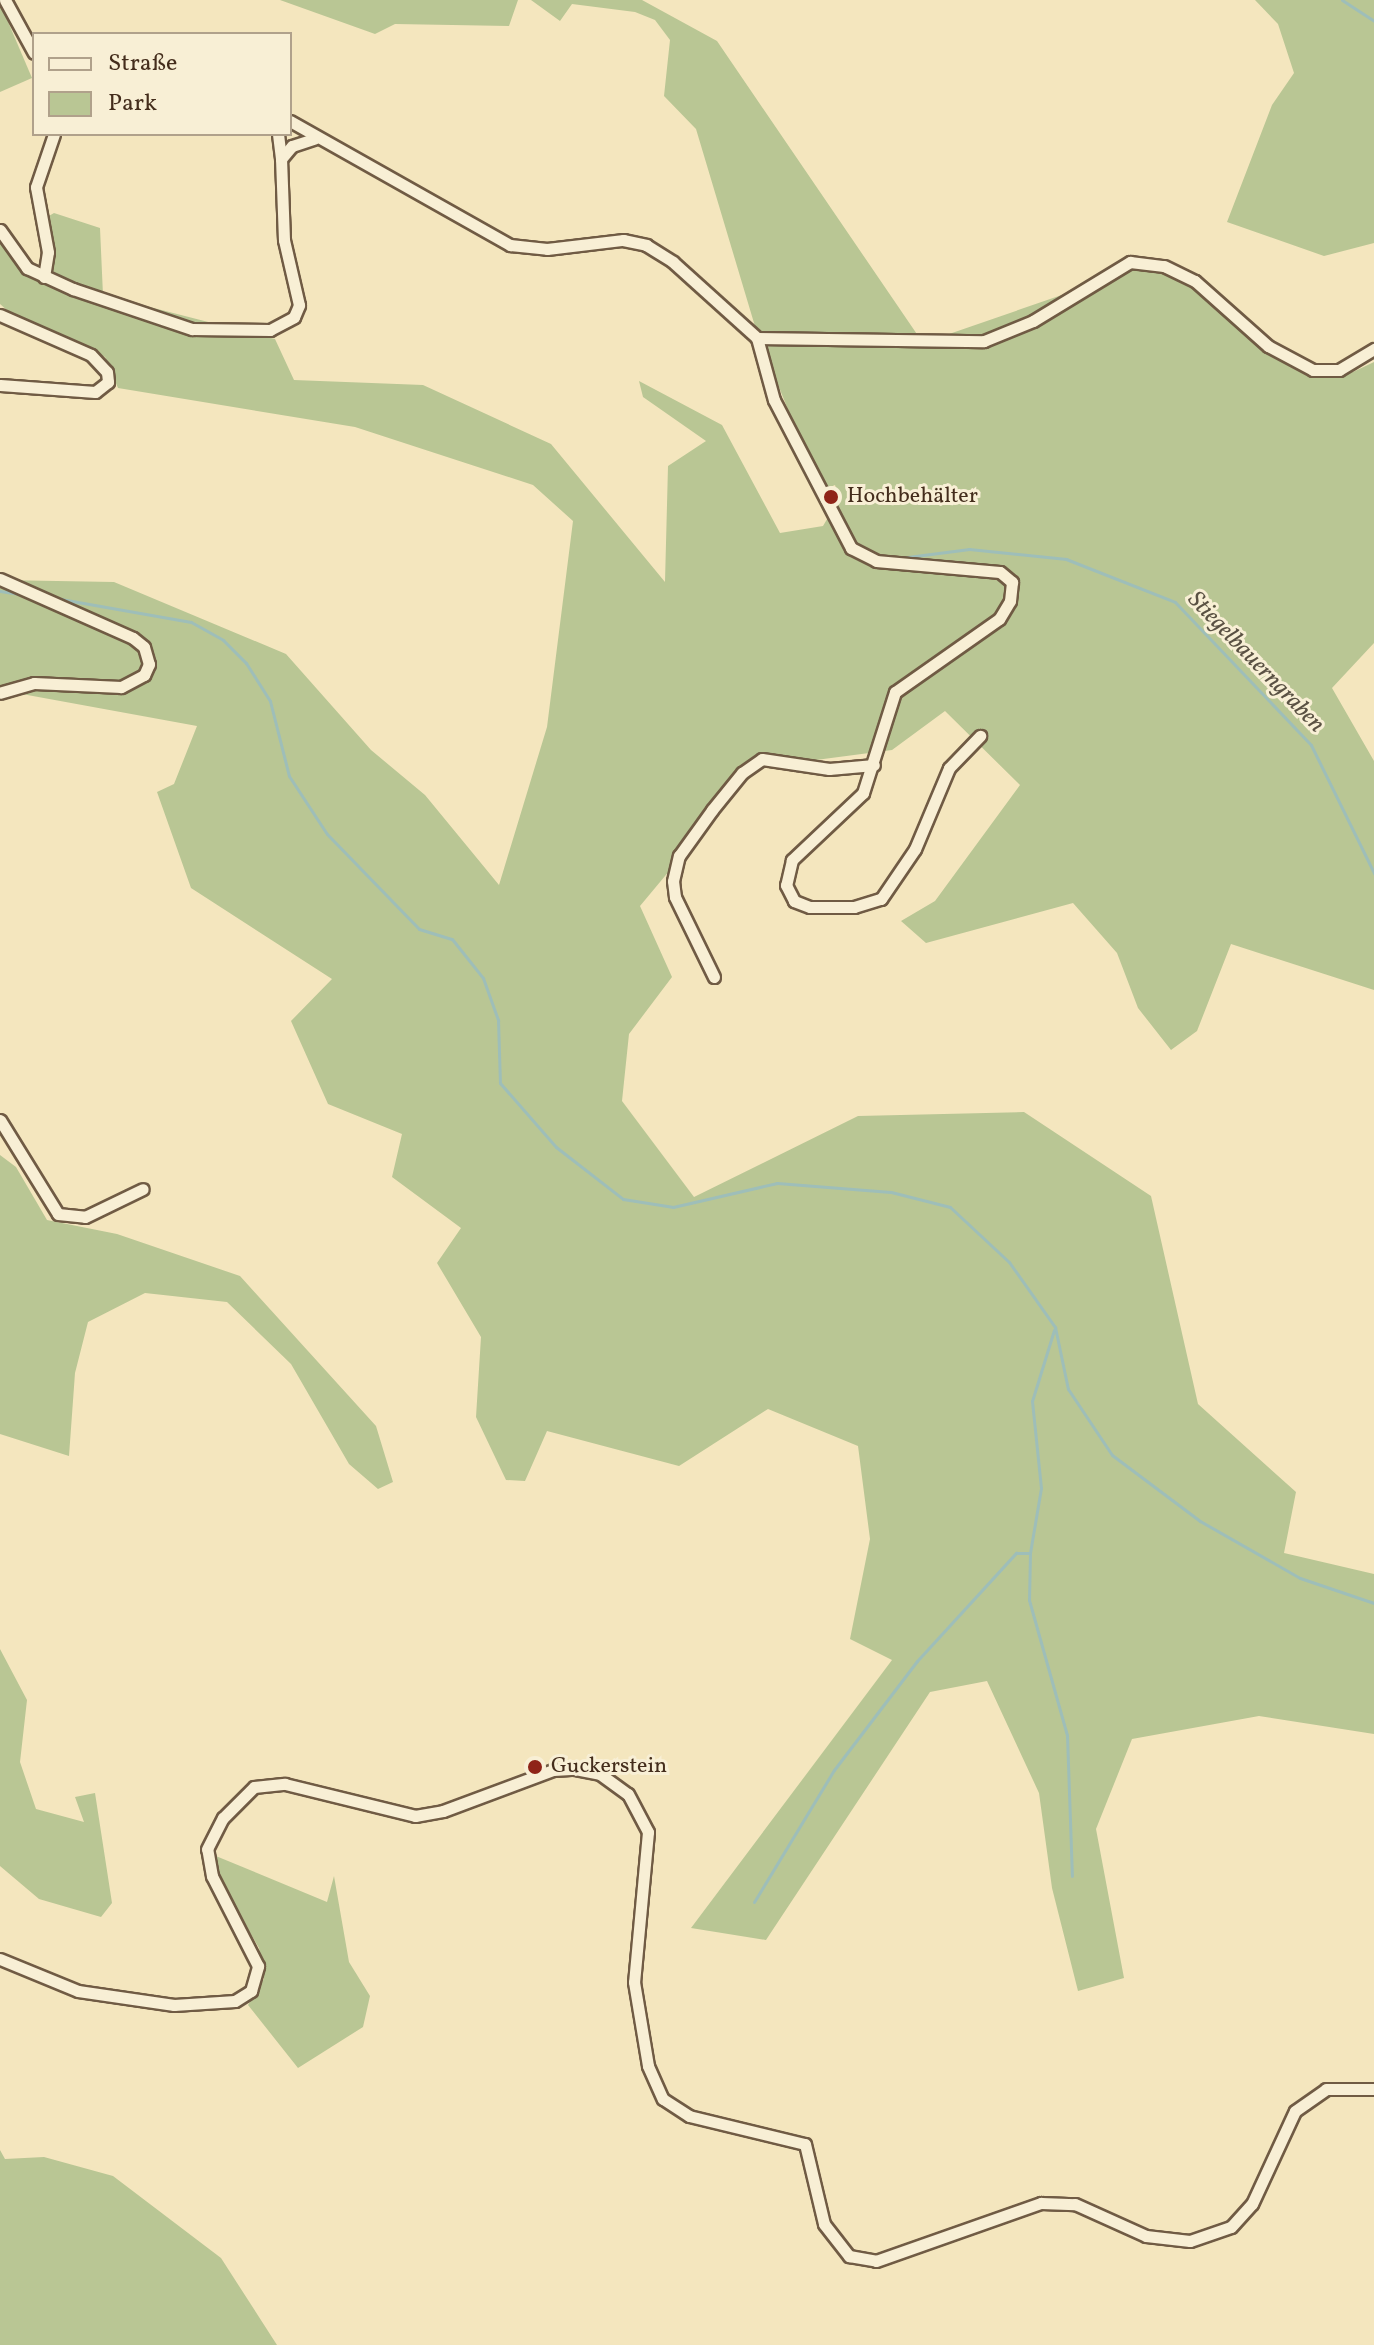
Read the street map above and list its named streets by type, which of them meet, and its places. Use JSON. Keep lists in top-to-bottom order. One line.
{"water":["Stiegelbauerngraben"],"places":["Hochbehälter","Guckerstein"],"legend":["Straße","Park"]}
